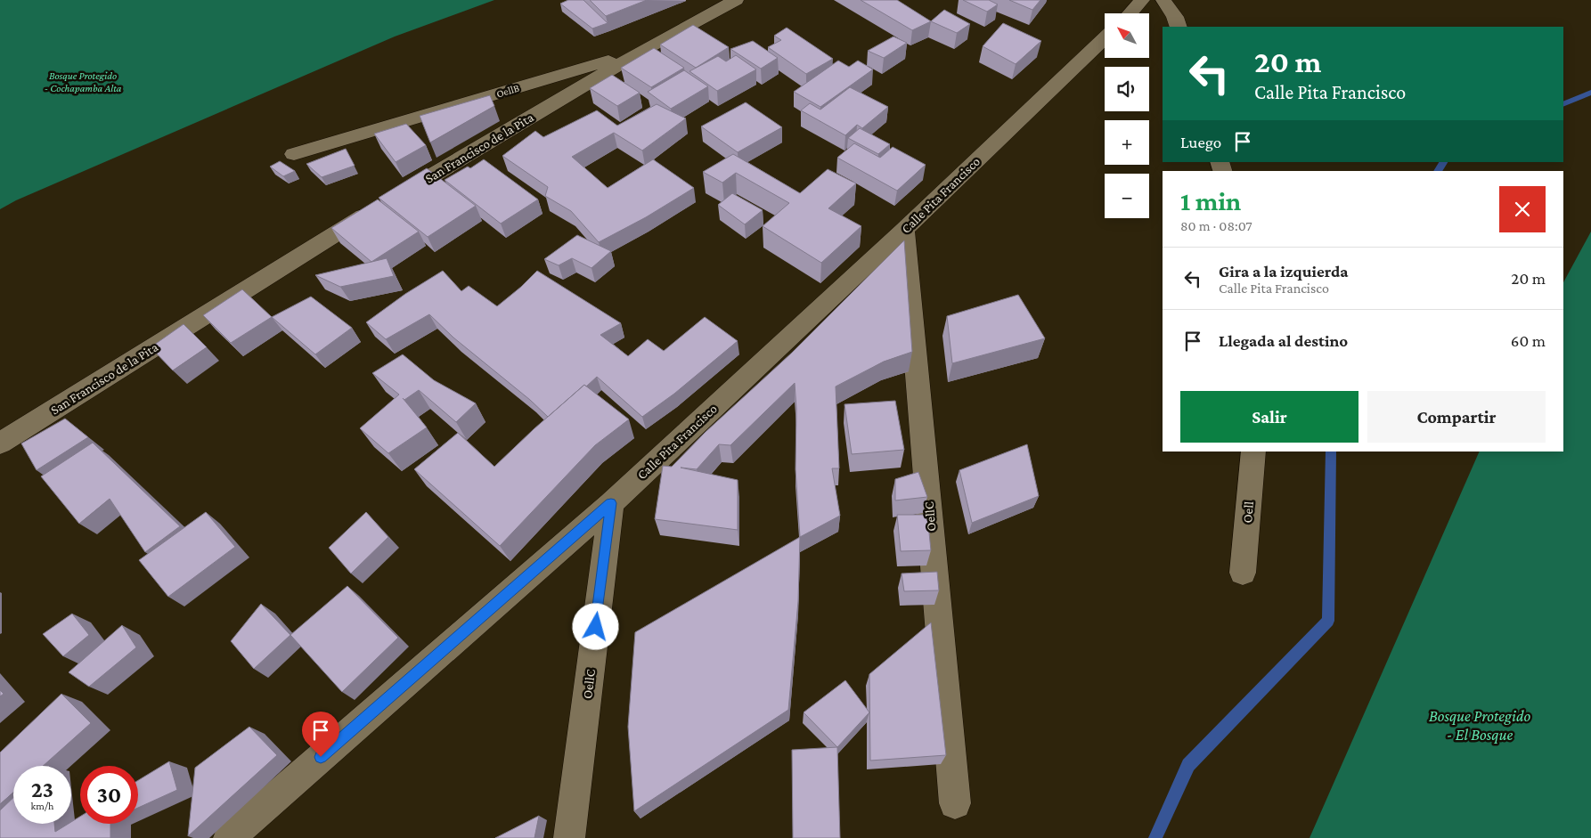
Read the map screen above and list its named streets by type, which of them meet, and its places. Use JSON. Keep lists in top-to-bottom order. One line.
{"streets":{"street":["OellB","San Francisco de la Pita","Calle Pita Francisco","Oell","OellC"]},"crossings":[["OellB","San Francisco de la Pita"],["Calle Pita Francisco","OellC"]],"parks":["Bosque Protegido - Cochapamba Alta","Bosque Protegido - El Bosque"],"north":"top left","page":{"map_buttons":["+","−"],"turn":["20 m","Calle Pita Francisco"],"then":"Luego","heading":["1 min","80 m · 08:07"],"list":[{"name":"Gira a la izquierda","note":"Calle Pita Francisco","value":"20 m"},{"name":"Llegada al destino","value":"60 m"}],"buttons":["Salir","Compartir"],"speed":"23 km/h","limit":"30"}}
